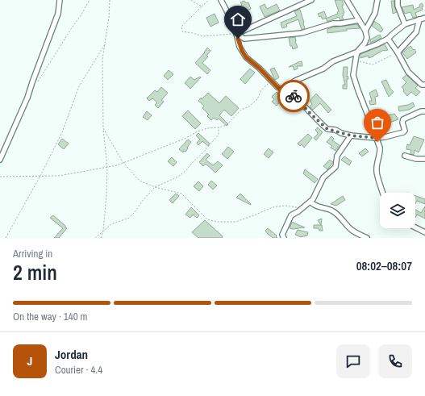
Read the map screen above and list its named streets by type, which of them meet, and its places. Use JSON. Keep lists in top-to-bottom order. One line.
{"page":{"heading":["2 min","Arriving in","08:02–08:07"],"panel":["Jordan","Courier · 4.4"],"bar":"On the way · 140 m","round":"J"}}
